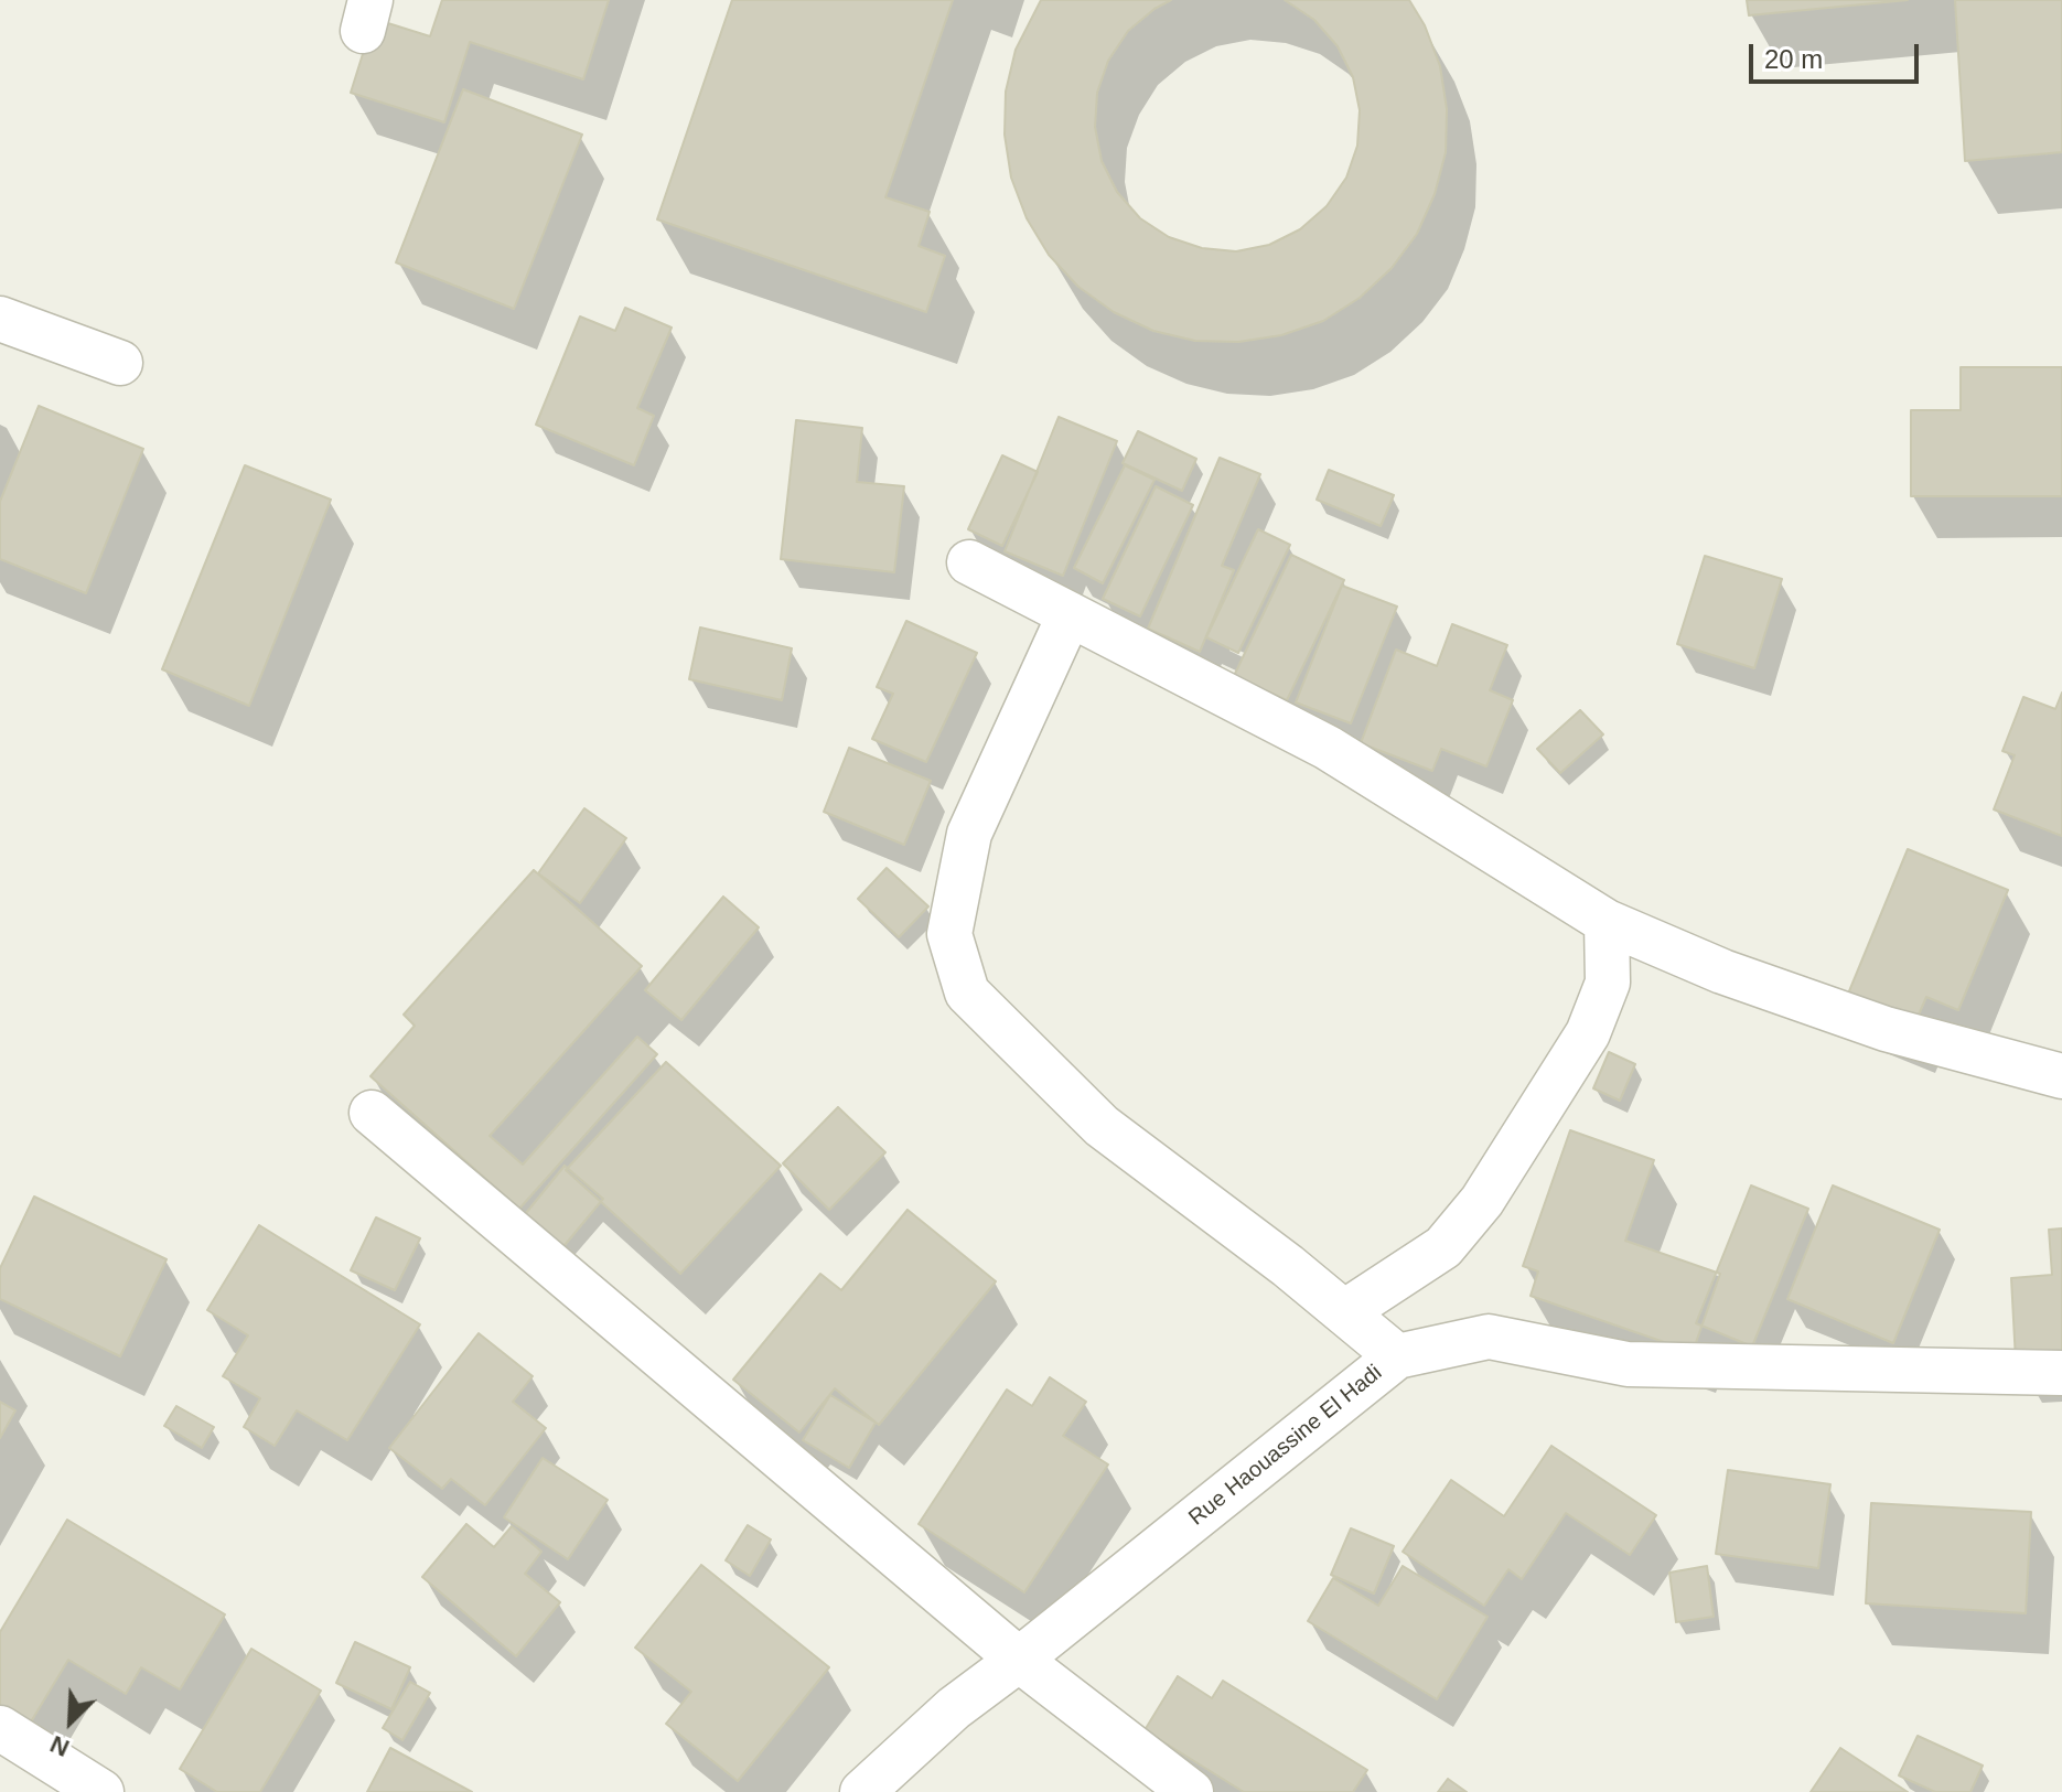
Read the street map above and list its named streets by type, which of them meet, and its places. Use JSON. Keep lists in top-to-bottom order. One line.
{"streets":{"street":["Rue Haouassine El Hadi"]},"scale_bar":"20 m","north":"bottom left"}
